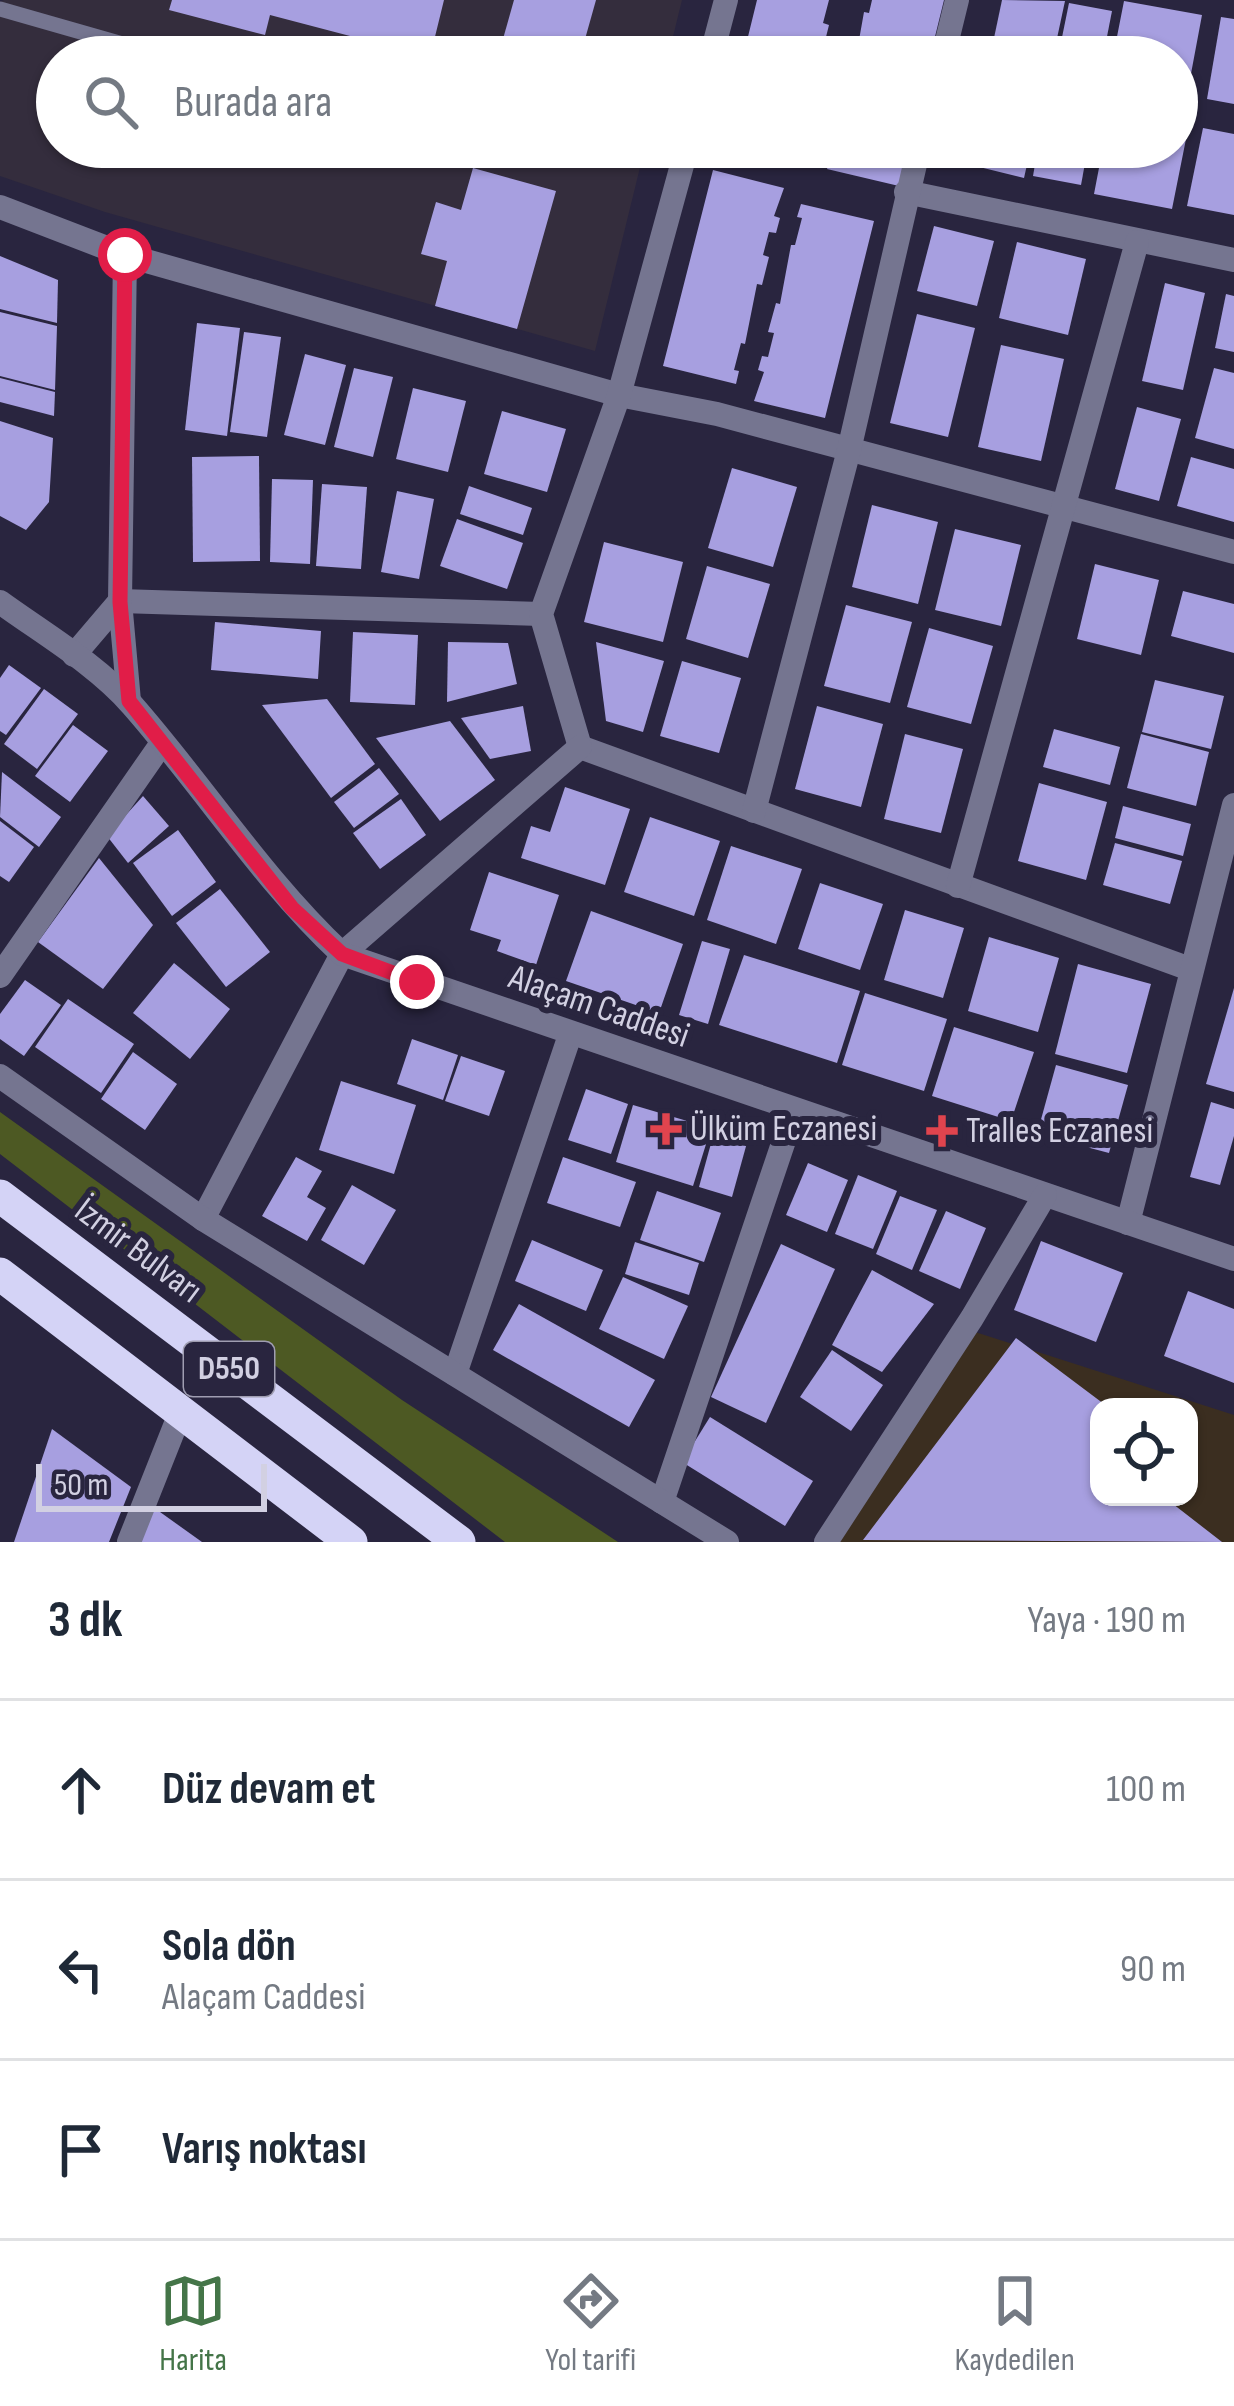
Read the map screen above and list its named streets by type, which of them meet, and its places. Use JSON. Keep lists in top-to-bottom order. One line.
{"streets":{"highway":["İzmir Bulvarı","D550"],"street":["Alaçam Caddesi"]},"places":{"health":["Ülküm Eczanesi","Tralles Eczanesi"]},"scale_bar":"50 m","page":{"search":"Burada ara","scale":"50 m","heading":["3 dk","Yaya · 190 m"],"list":[["Düz devam et","100 m"],["Sola dön","Alaçam Caddesi","90 m"],"Varış noktası"],"nav":["Harita","Yol tarifi","Kaydedilen"]}}
